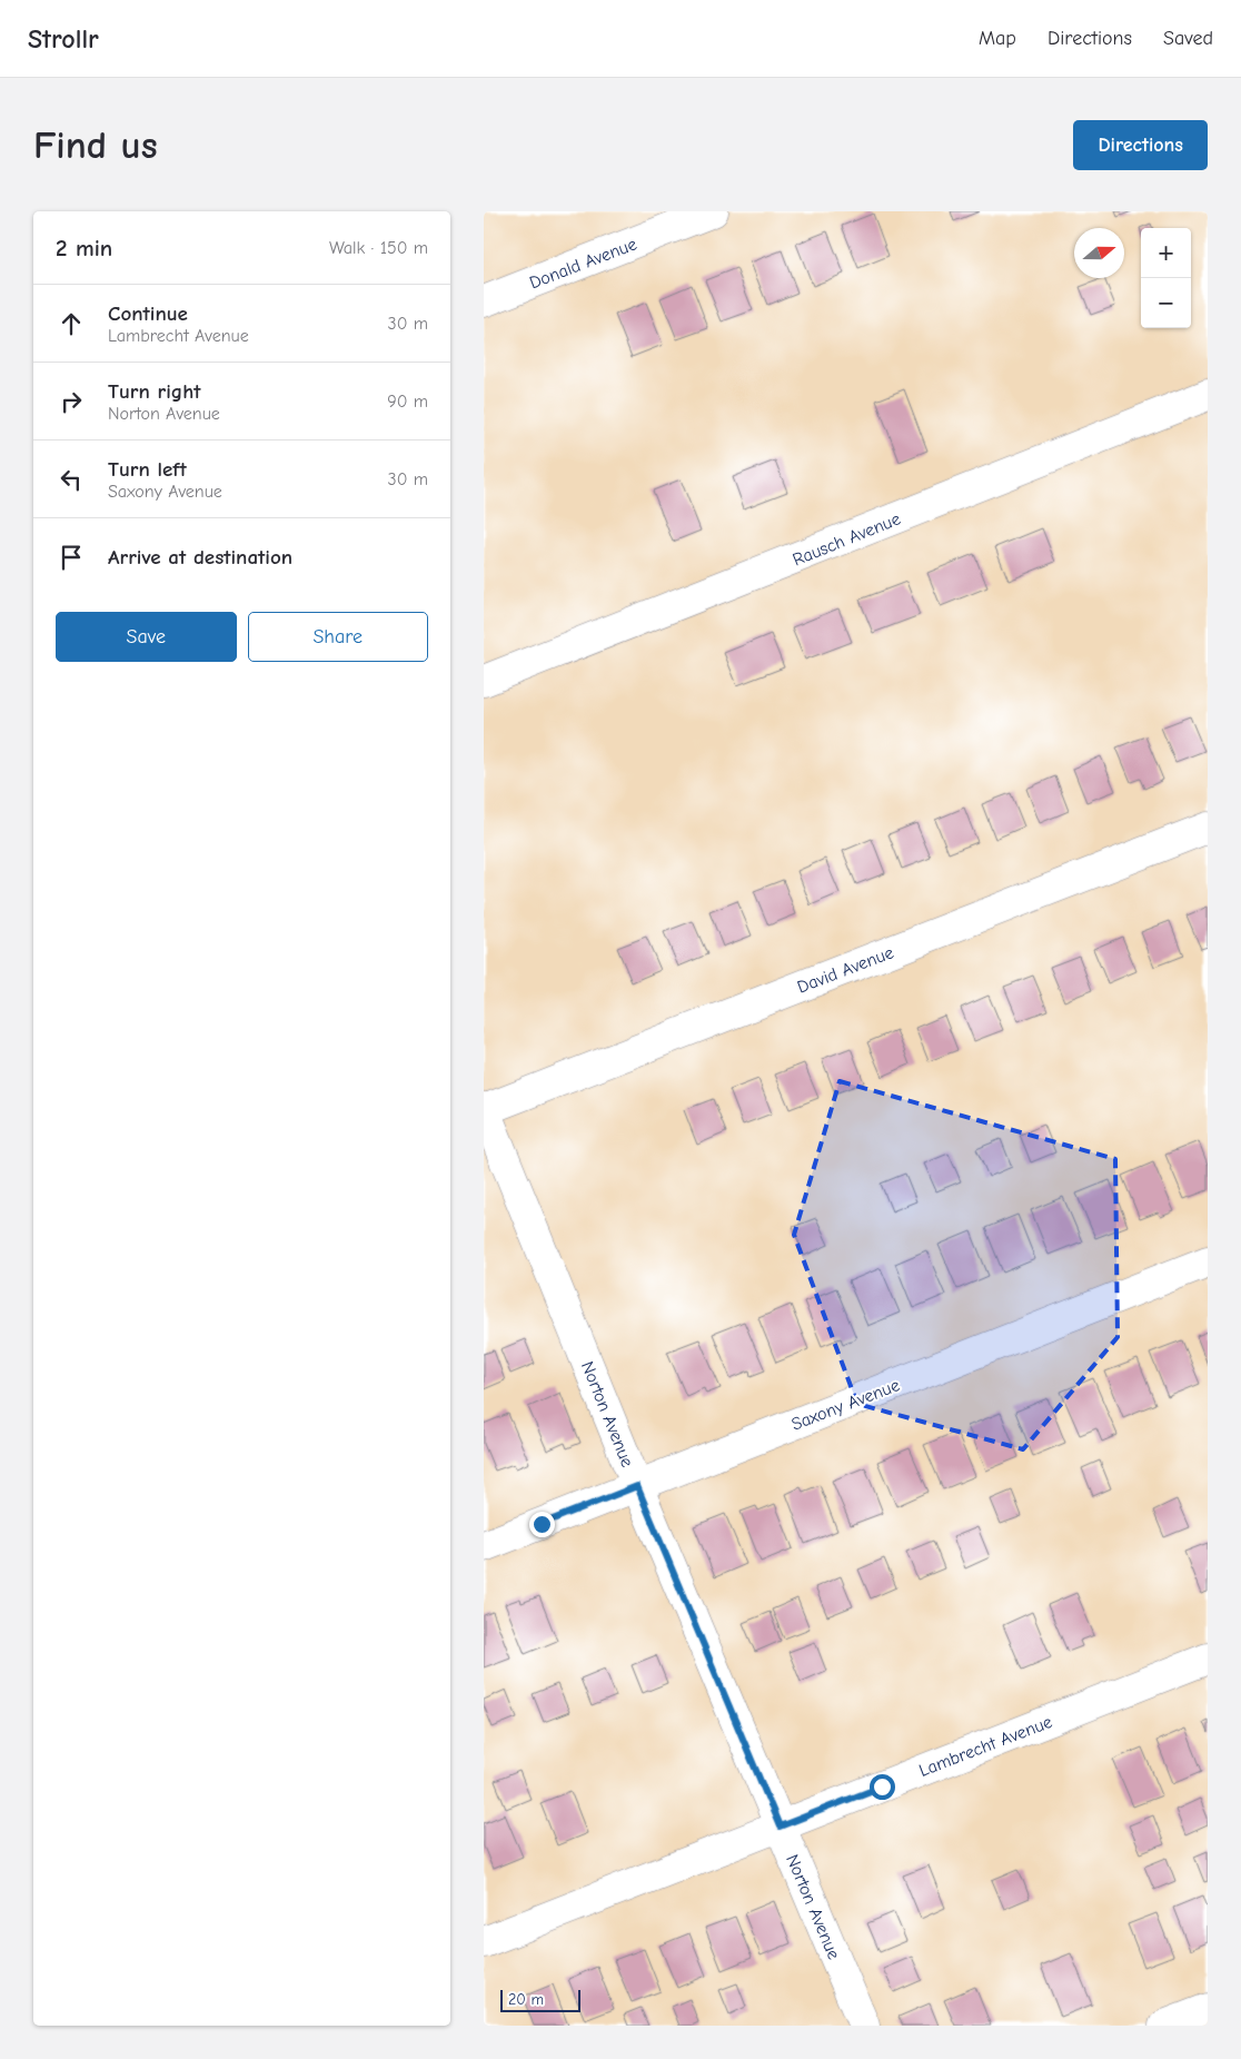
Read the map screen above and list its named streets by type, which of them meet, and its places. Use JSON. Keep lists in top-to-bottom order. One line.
{"streets":{"street":["Donald Avenue","Rausch Avenue","David Avenue","Saxony Avenue","Norton Avenue","Lambrecht Avenue"]},"crossings":[["David Avenue","Norton Avenue"],["Saxony Avenue","Norton Avenue"],["Norton Avenue","Lambrecht Avenue"]],"scale_bar":"20 m","north":"right","page":{"header":"Strollr","nav":["Map","Directions","Saved"],"buttons":["Directions",["Save","Share"]],"title":"Find us","heading":["2 min","Walk · 150 m"],"map_buttons":["+","−"],"list":[["Continue","Lambrecht Avenue","30 m"],["Turn right","Norton Avenue","90 m"],["Turn left","Saxony Avenue","30 m"],"Arrive at destination"],"scale":"20 m"}}
